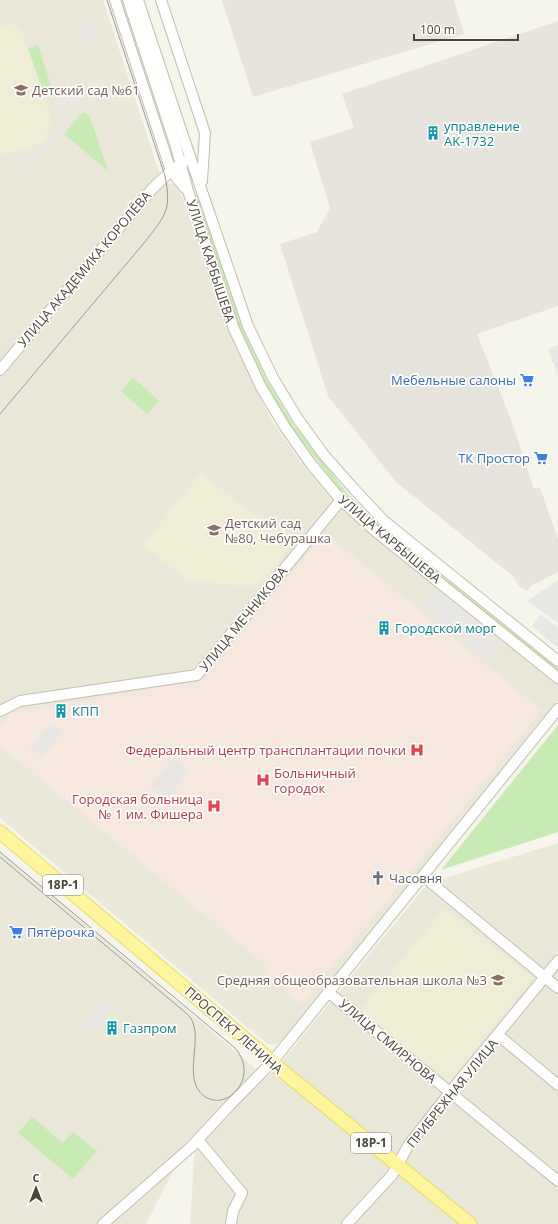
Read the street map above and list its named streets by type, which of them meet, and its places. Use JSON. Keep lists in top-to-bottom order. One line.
{"streets":{"main road":["18Р-1","ПРОСПЕКТ ЛЕНИНА"],"street":["УЛИЦА КАРБЫШЕВА","УЛИЦА АКАДЕМИКА КОРОЛЁВА","УЛИЦА МЕЧНИКОВА","УЛИЦА СМИРНОВА","ПРИБРЕЖНАЯ УЛИЦА"]},"crossings":[["УЛИЦА КАРБЫШЕВА","УЛИЦА АКАДЕМИКА КОРОЛЁВА"],["УЛИЦА КАРБЫШЕВА","УЛИЦА МЕЧНИКОВА"],["ПРОСПЕКТ ЛЕНИНА","ПРИБРЕЖНАЯ УЛИЦА"],["УЛИЦА СМИРНОВА","ПРИБРЕЖНАЯ УЛИЦА"]],"places":{"school or university":["Детский сад №61","Детский сад №80, Чебурашка","Средняя общеобразовательная школа №3"],"building":["управление AK-1732","Городской морг","КПП","Газпром"],"supermarket":["Мебельные салоны","ТК Простор","Пятёрочка"],"hospital":["Федеральный центр трансплантации почки","Больничный городок","Городская больница № 1 им. Фишера"],"church":["Часовня"]},"scale_bar":"100 m","north":"top"}
